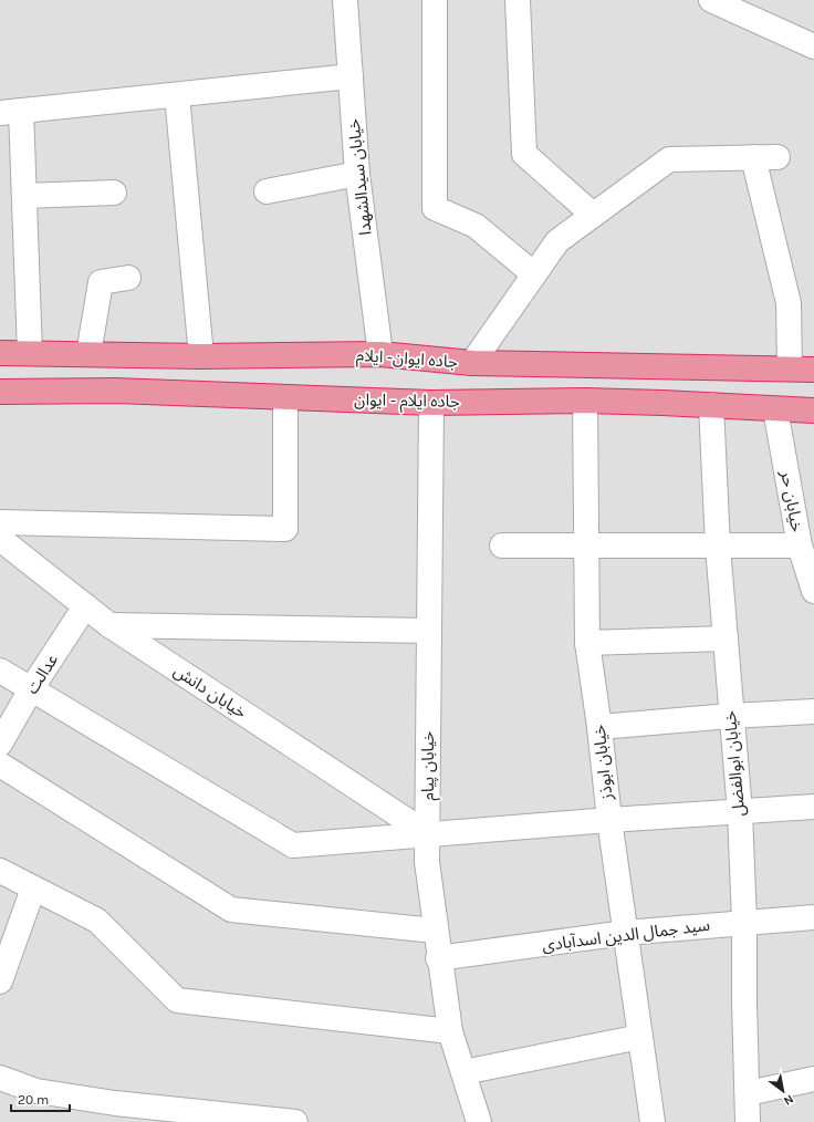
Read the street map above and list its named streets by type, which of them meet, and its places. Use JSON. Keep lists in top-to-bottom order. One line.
{"streets":{"highway":["جاده ایوان- ایلام","جاده ایلام - ایوان"],"street":["خیابان سیدالشهدا","خیابان حر","عدالت","خیابان دانش","خیابان ابوذز","خیابان ابوالفضل","خیابان پیام","سید جمال الدین اسدآبادی"]},"crossings":[["خیابان سیدالشهدا","جاده ایوان- ایلام"],["جاده ایلام - ایوان","خیابان حر"],["جاده ایلام - ایوان","خیابان ابوذز"],["جاده ایلام - ایوان","خیابان ابوالفضل"],["جاده ایلام - ایوان","خیابان پیام"],["عدالت","خیابان دانش"],["خیابان دانش","خیابان پیام"],["خیابان ابوذز","سید جمال الدین اسدآبادی"],["خیابان ابوالفضل","سید جمال الدین اسدآبادی"],["خیابان پیام","سید جمال الدین اسدآبادی"]],"scale_bar":"20 m","north":"bottom right"}
